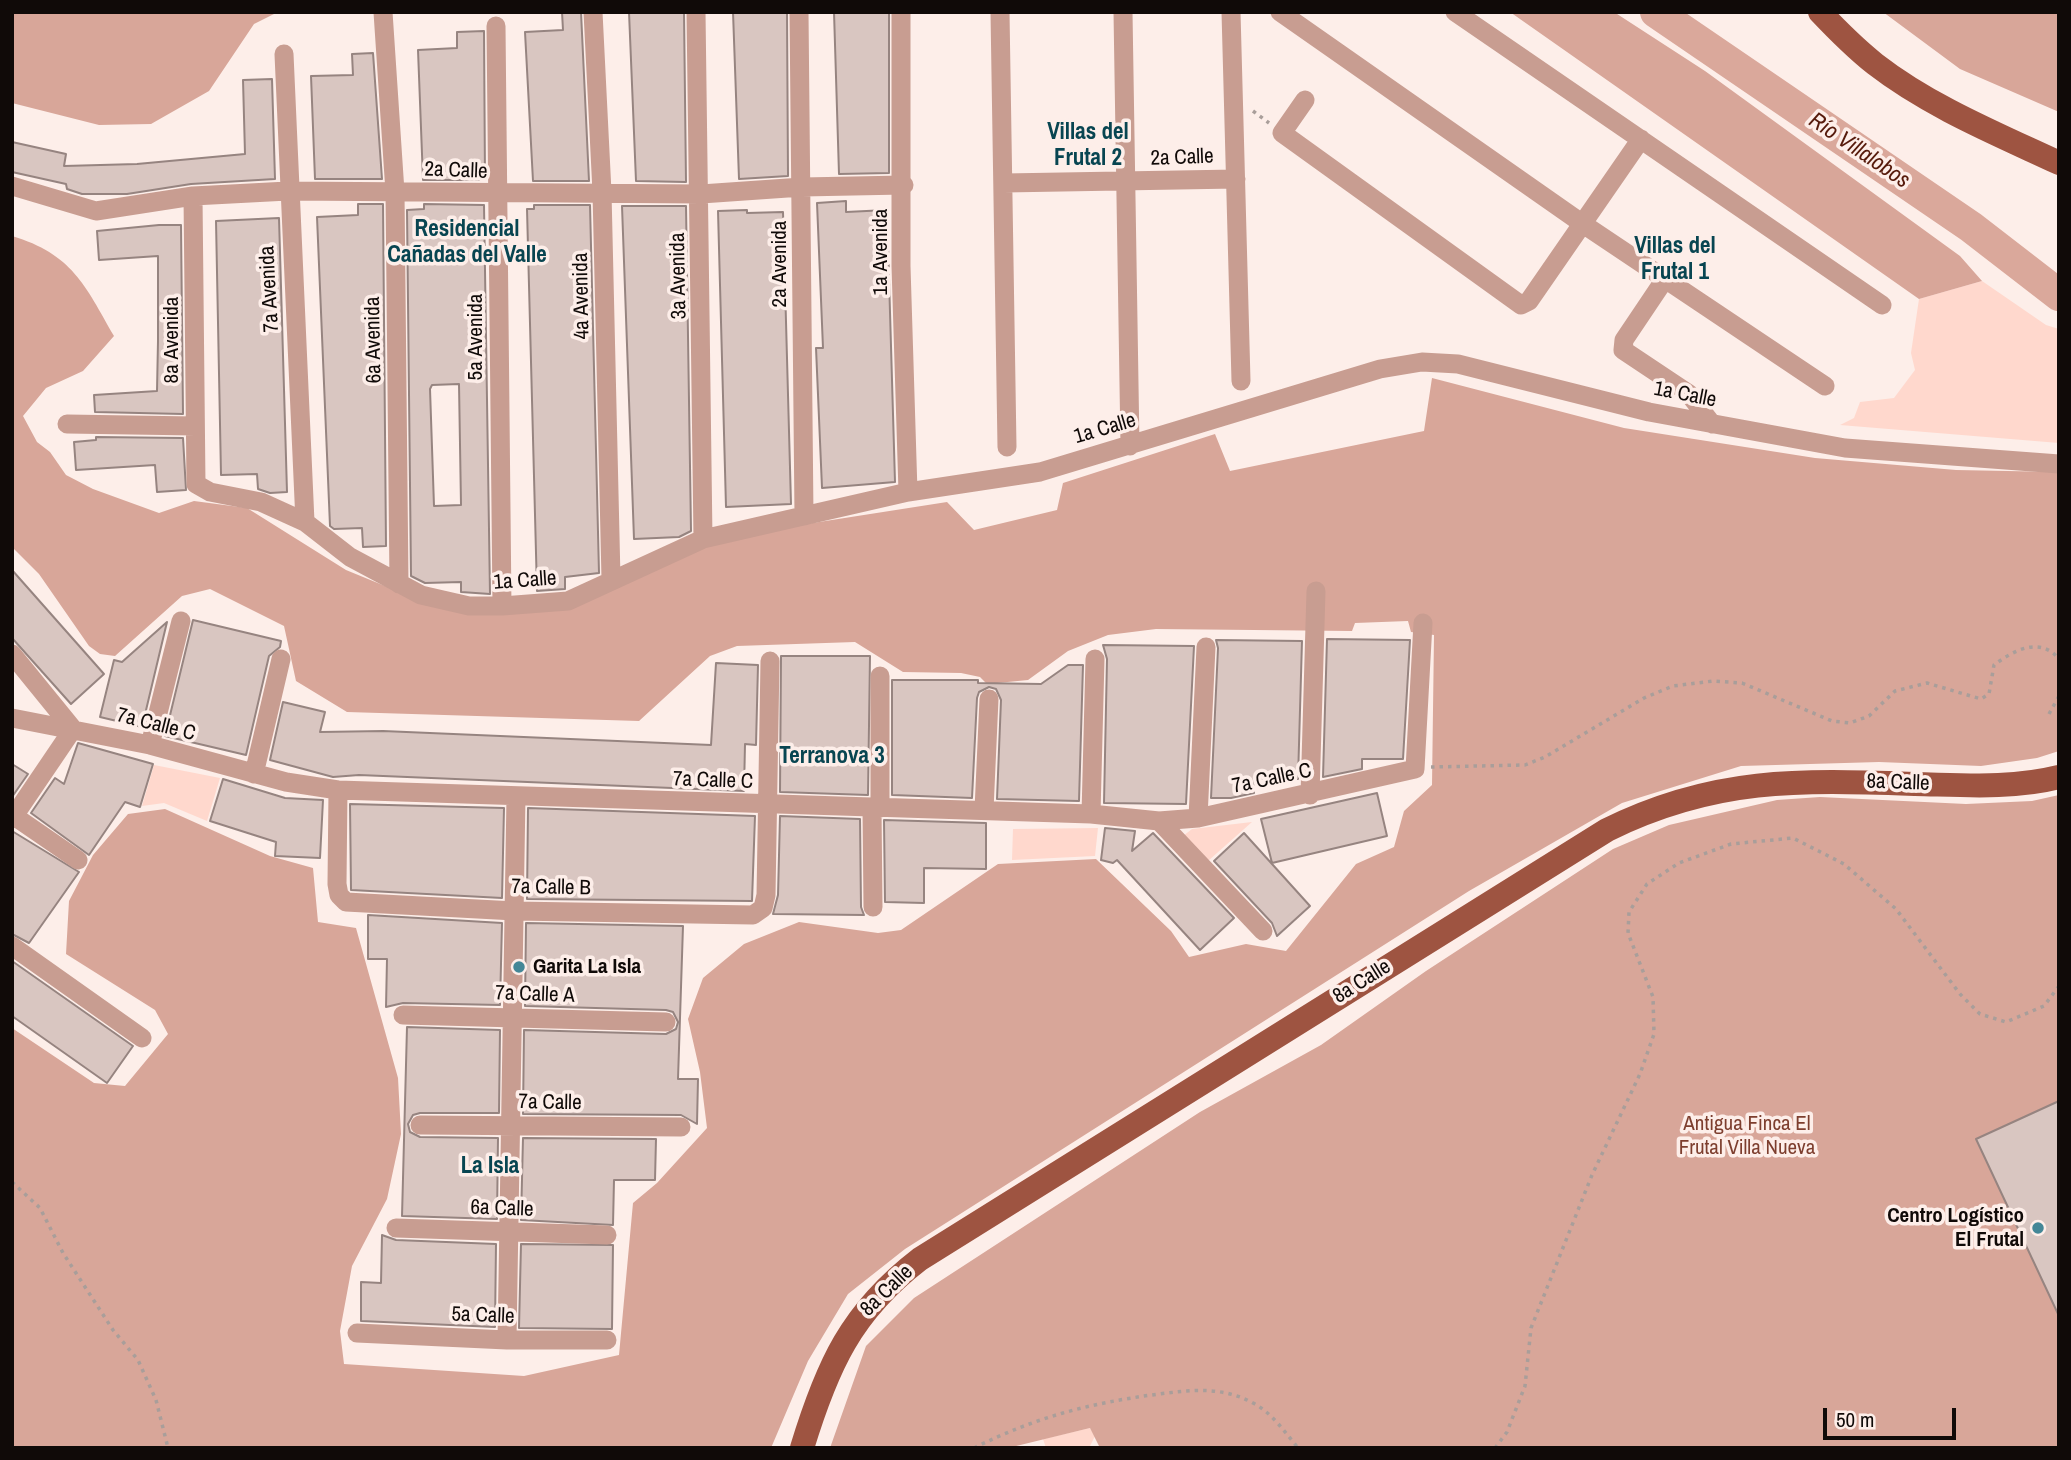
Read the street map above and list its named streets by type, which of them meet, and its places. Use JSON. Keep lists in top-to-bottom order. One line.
{"streets":{"main road":["8a Calle"],"street":["2a Calle","1a Avenida","2a Avenida","3a Avenida","7a Avenida","4a Avenida","5a Avenida","8a Avenida","6a Avenida","1a Calle","7a Calle C","7a Calle B","7a Calle A","7a Calle","6a Calle","5a Calle"]},"crossings":[["2a Calle","1a Avenida"],["2a Calle","2a Avenida"],["2a Calle","3a Avenida"],["2a Calle","7a Avenida"],["2a Calle","4a Avenida"],["2a Calle","5a Avenida"],["2a Calle","8a Avenida"],["2a Calle","6a Avenida"],["1a Avenida","1a Calle"],["2a Avenida","1a Calle"],["3a Avenida","1a Calle"],["7a Avenida","1a Calle"],["4a Avenida","1a Calle"],["5a Avenida","1a Calle"],["8a Avenida","1a Calle"],["6a Avenida","1a Calle"],["7a Calle C","7a Calle B"]],"districts":["Villas del Frutal 2","Residencial Cañadas del Valle","Villas del Frutal 1","Terranova 3","La Isla"],"water":["Río Villalobos"],"parks":["Antigua Finca El Frutal Villa Nueva"],"places":["Garita La Isla","Centro Logístico El Frutal"],"scale_bar":"50 m"}
